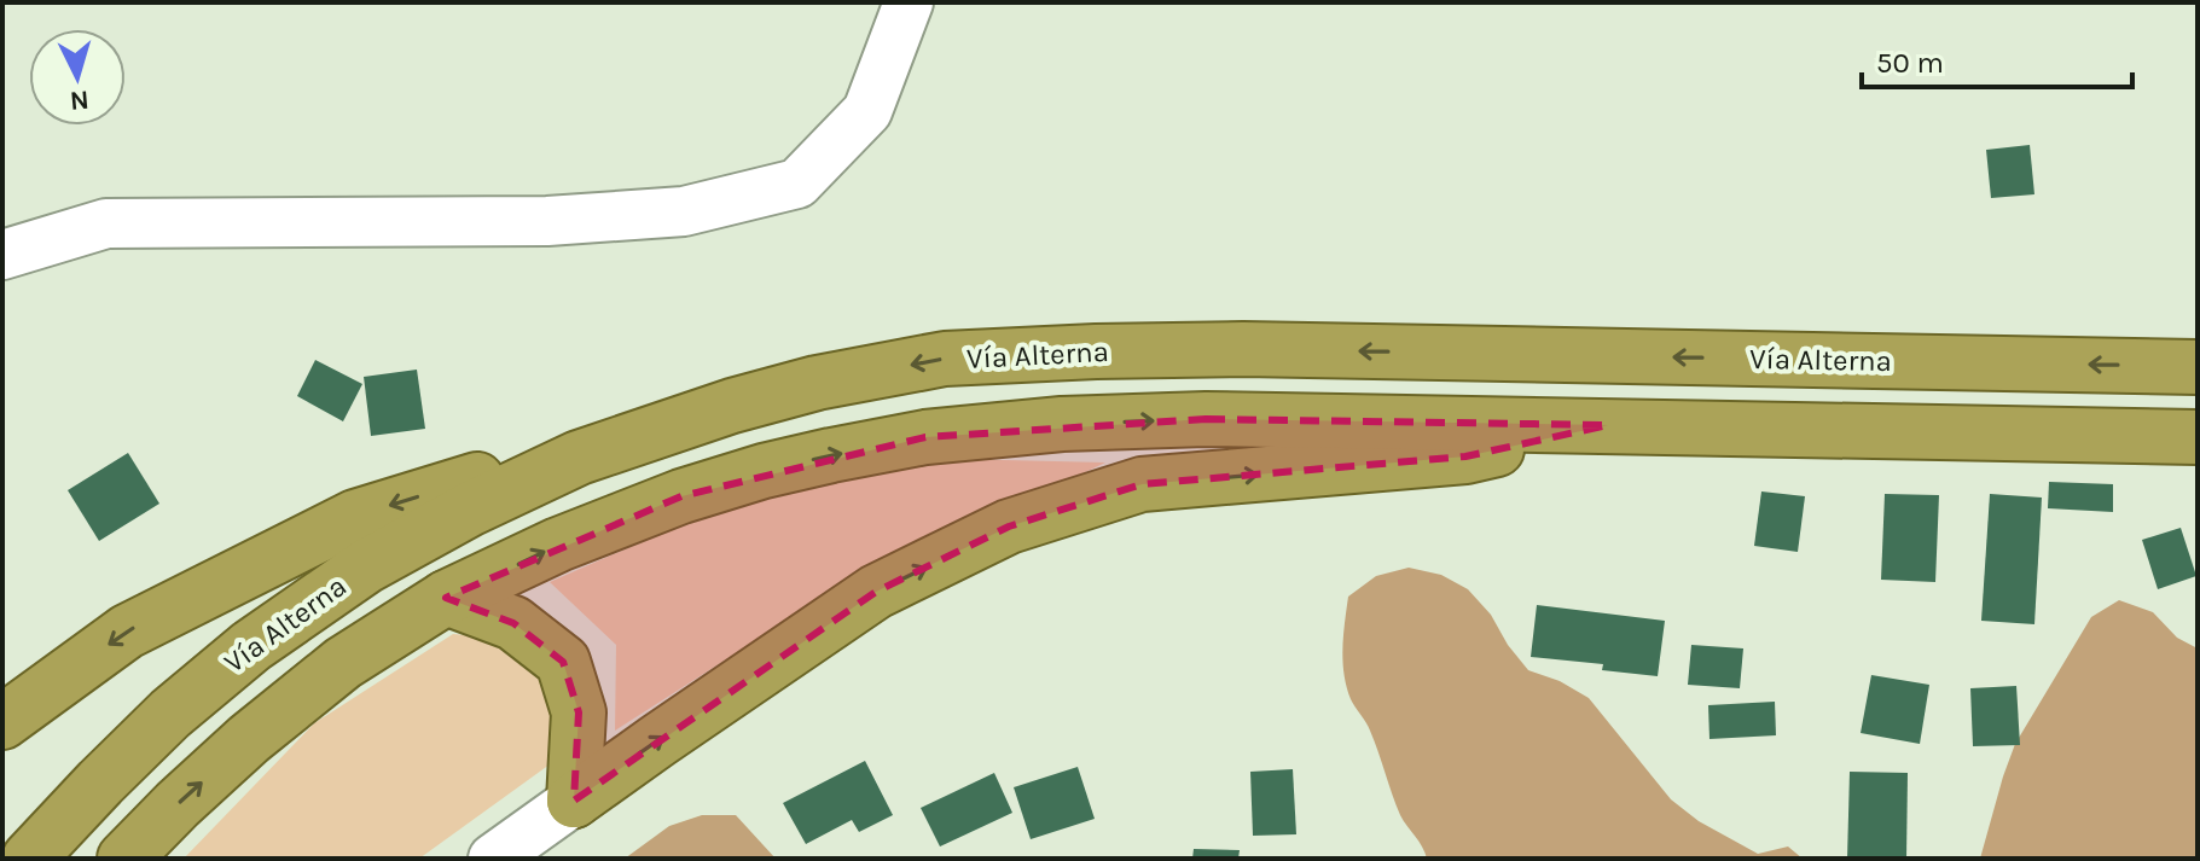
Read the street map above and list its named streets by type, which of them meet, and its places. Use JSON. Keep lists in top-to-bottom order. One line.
{"streets":{"highway":["Vía Alterna"]},"scale_bar":"50 m","north":"bottom"}
